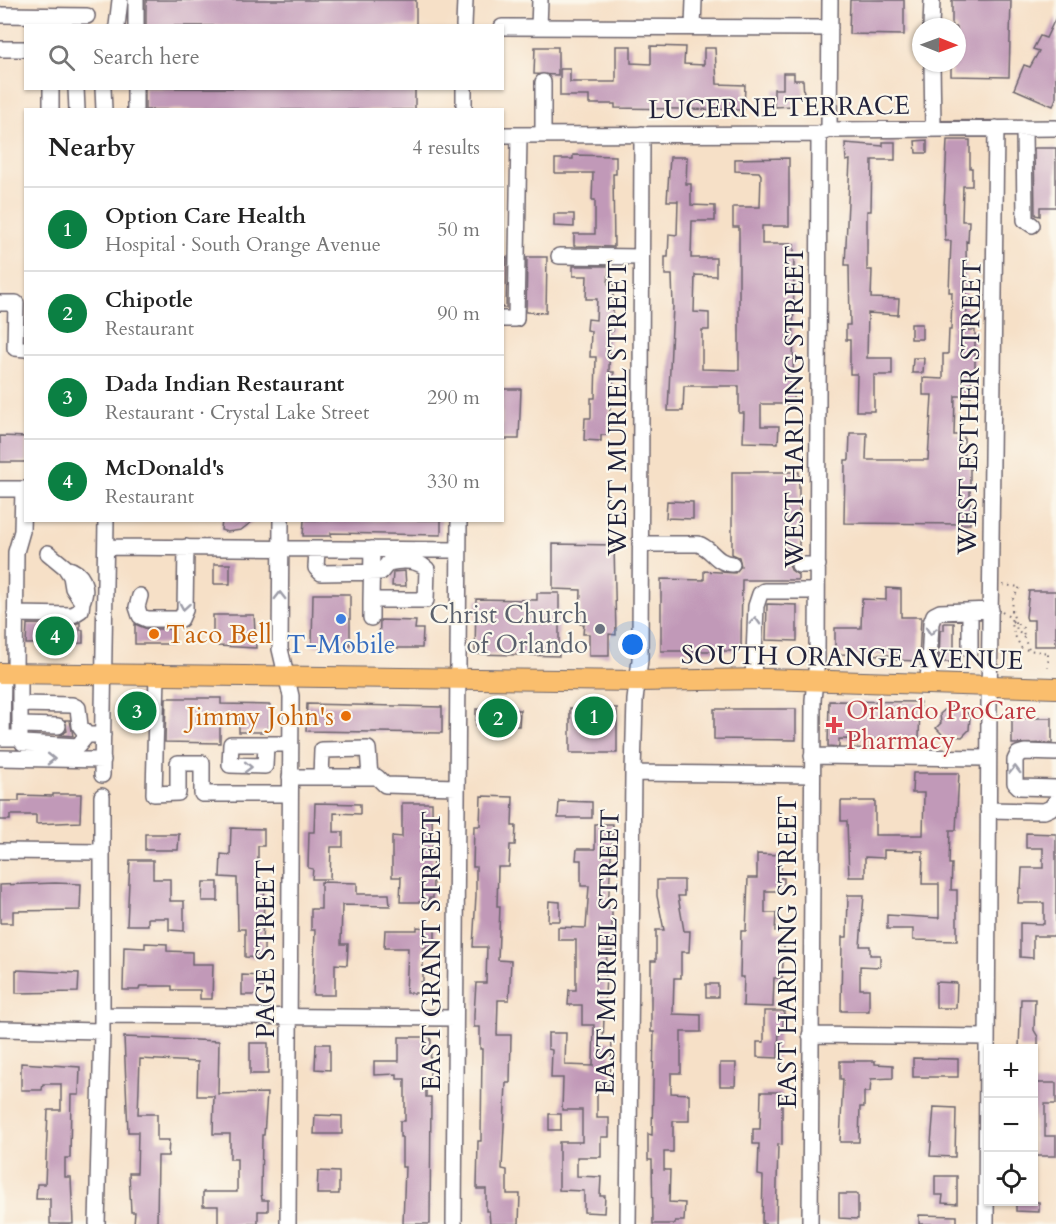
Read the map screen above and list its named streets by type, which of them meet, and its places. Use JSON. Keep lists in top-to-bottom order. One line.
{"streets":{"main road":["SOUTH ORANGE AVENUE"],"street":["LUCERNE TERRACE","WEST HARDING STREET","WEST ESTHER STREET","WEST MURIEL STREET","PAGE STREET","EAST GRANT STREET","EAST MURIEL STREET","EAST HARDING STREET"]},"crossings":[["LUCERNE TERRACE","WEST HARDING STREET"],["LUCERNE TERRACE","WEST ESTHER STREET"],["LUCERNE TERRACE","WEST MURIEL STREET"],["WEST HARDING STREET","SOUTH ORANGE AVENUE"],["WEST HARDING STREET","EAST HARDING STREET"],["WEST ESTHER STREET","SOUTH ORANGE AVENUE"],["WEST MURIEL STREET","SOUTH ORANGE AVENUE"],["WEST MURIEL STREET","EAST MURIEL STREET"],["SOUTH ORANGE AVENUE","PAGE STREET"],["SOUTH ORANGE AVENUE","EAST GRANT STREET"],["SOUTH ORANGE AVENUE","EAST MURIEL STREET"],["SOUTH ORANGE AVENUE","EAST HARDING STREET"]],"places":{"other":["T-Mobile","Christ Church of Orlando","Taco Bell","Jimmy John's"],"health":["Orlando ProCare Pharmacy"]},"north":"right","page":{"search":"Search here","heading":["Nearby","4 results"],"list":[{"mark":"1","name":"Option Care Health","note":"Hospital · South Orange Avenue","value":"50 m"},{"mark":"2","name":"Chipotle","note":"Restaurant","value":"90 m"},{"mark":"3","name":"Dada Indian Restaurant","note":"Restaurant · Crystal Lake Street","value":"290 m"},{"mark":"4","name":"McDonald's","note":"Restaurant","value":"330 m"}],"pins":["4","3","1","2"],"map_buttons":["+","−"]}}
